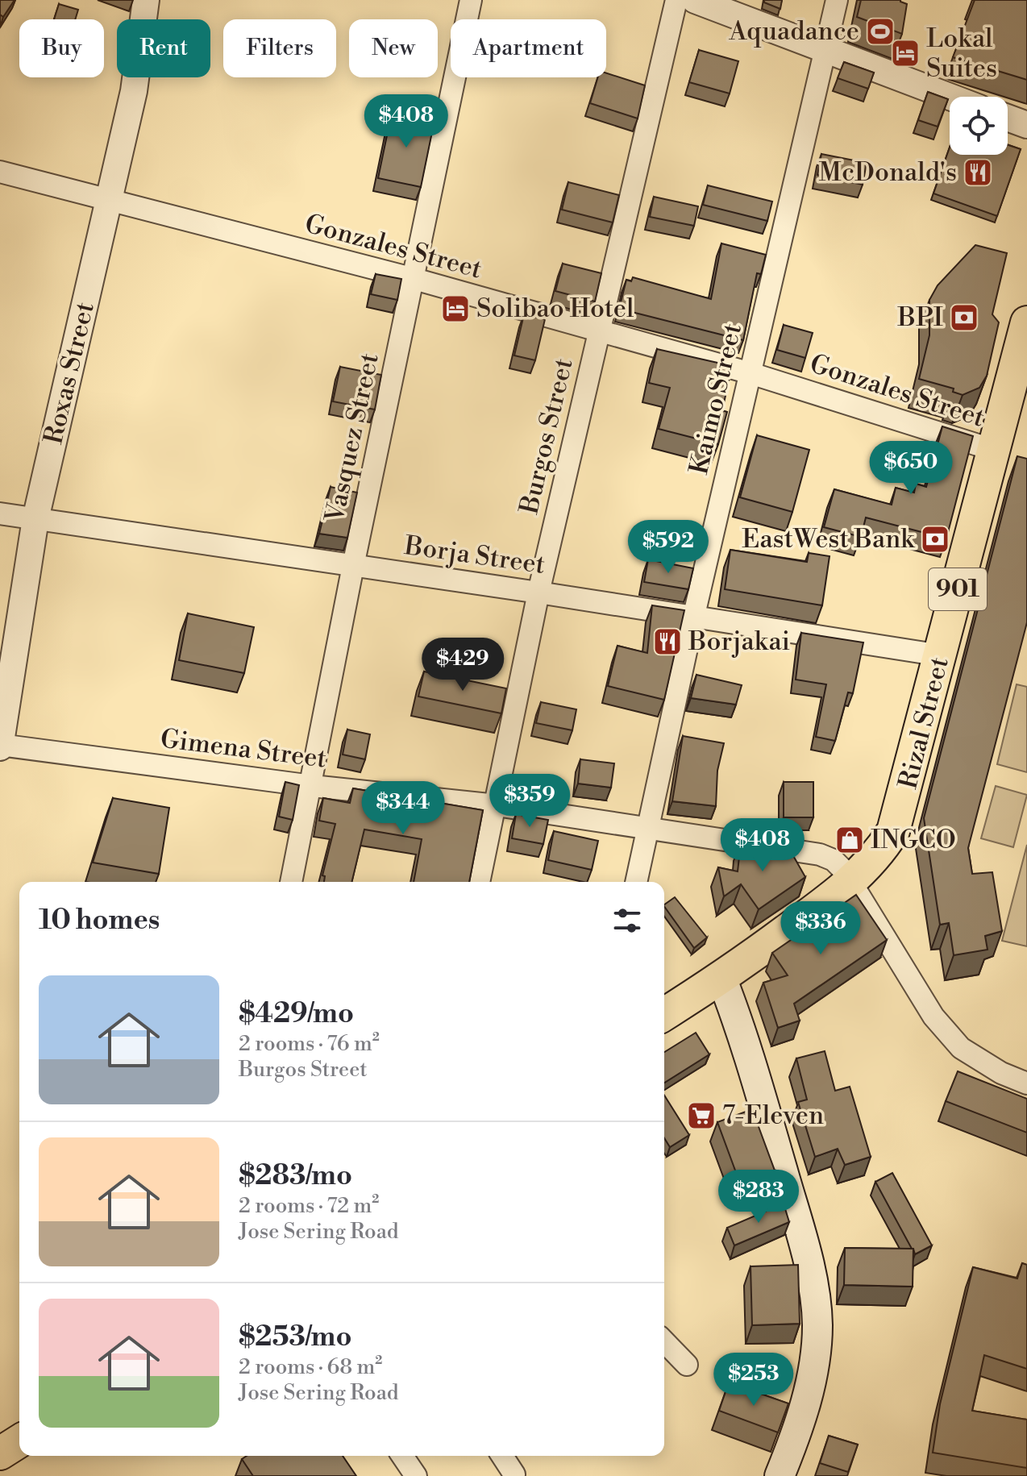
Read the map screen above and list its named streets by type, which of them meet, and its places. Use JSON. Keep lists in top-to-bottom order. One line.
{"streets":{"main road":["901","Rizal Street"],"street":["Gonzales Street","Roxas Street","Kaimo Street","Burgos Street","Vasquez Street","Borja Street","Gimena Street"]},"crossings":[["Gonzales Street","Roxas Street"],["Gonzales Street","Kaimo Street"],["Gonzales Street","Burgos Street"],["Gonzales Street","Vasquez Street"],["Gonzales Street","Rizal Street"],["Roxas Street","Borja Street"],["Roxas Street","Gimena Street"],["Kaimo Street","Borja Street"],["Kaimo Street","Gimena Street"],["Burgos Street","Borja Street"],["Burgos Street","Gimena Street"],["Vasquez Street","Borja Street"],["Vasquez Street","Gimena Street"],["Borja Street","Rizal Street"],["Rizal Street","Gimena Street"]],"places":{"sports":["Aquadance"],"hotel":["Lokal Suites","Solibao Hotel"],"restaurant":["McDonald's","Borjakai"],"bank":["BPI","EastWest Bank"],"shop":["INGCO"],"supermarket":["7-Eleven"]},"page":{"chip":["Buy","Rent","Filters","New","Apartment"],"price":["$408","$650","$592","$429","$359","$344","$408","$336","$283","$253"],"heading":"10 homes","list":[{"name":"$429/mo","note":"2 rooms · 76 m² · Burgos Street"},{"name":"$283/mo","note":"2 rooms · 72 m² · Jose Sering Road"},{"name":"$253/mo","note":"2 rooms · 68 m² · Jose Sering Road"}]}}
